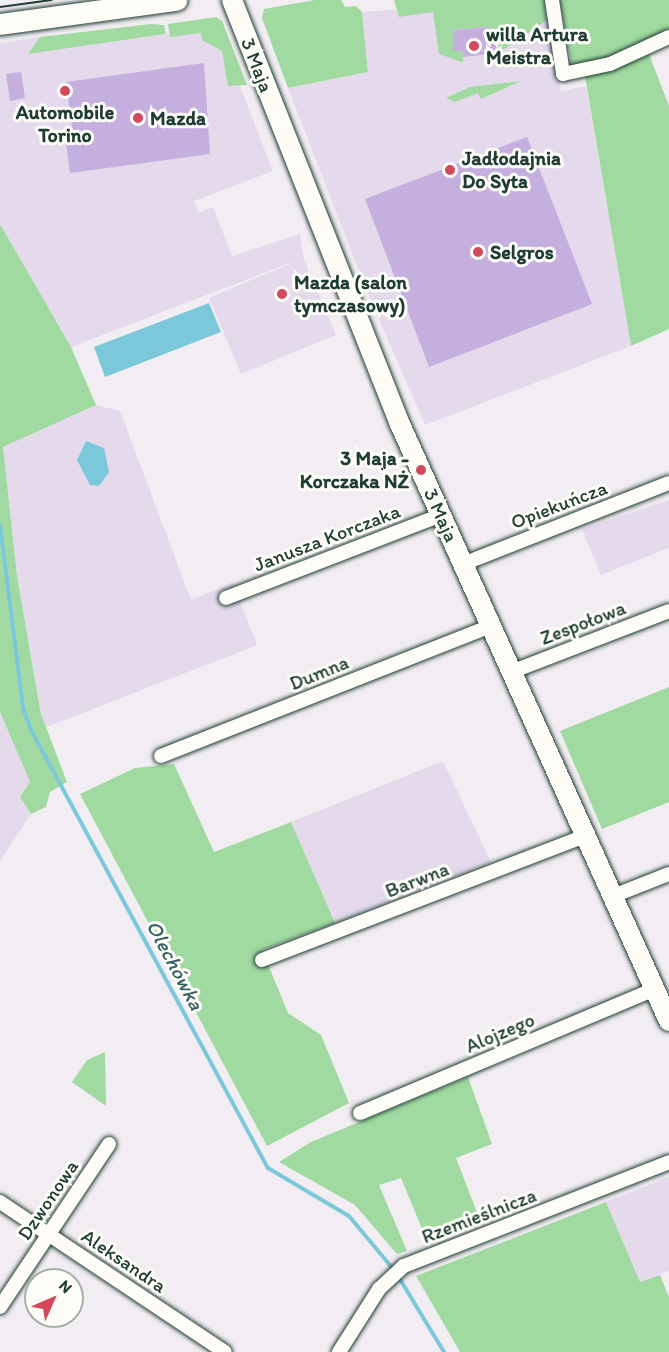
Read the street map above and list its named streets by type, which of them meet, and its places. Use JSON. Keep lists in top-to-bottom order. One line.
{"streets":{"street":["3 Maja","Opiekuńcza","Janusza Korczaka","Zespołowa","Dumna","Barwna","Alojzego","Dzwonowa","Rzemieślnicza","Aleksandra"]},"crossings":[["3 Maja","Opiekuńcza"],["3 Maja","Janusza Korczaka"],["3 Maja","Zespołowa"],["3 Maja","Dumna"],["3 Maja","Barwna"],["3 Maja","Alojzego"],["Dzwonowa","Aleksandra"]],"water":["Olechówka"],"places":["willa Artura Meistra","Automobile Torino","Mazda","Jadłodajnia Do Syta","Selgros","Mazda (salon tymczasowy)","3 Maja - Korczaka NŻ"],"north":"top right"}
